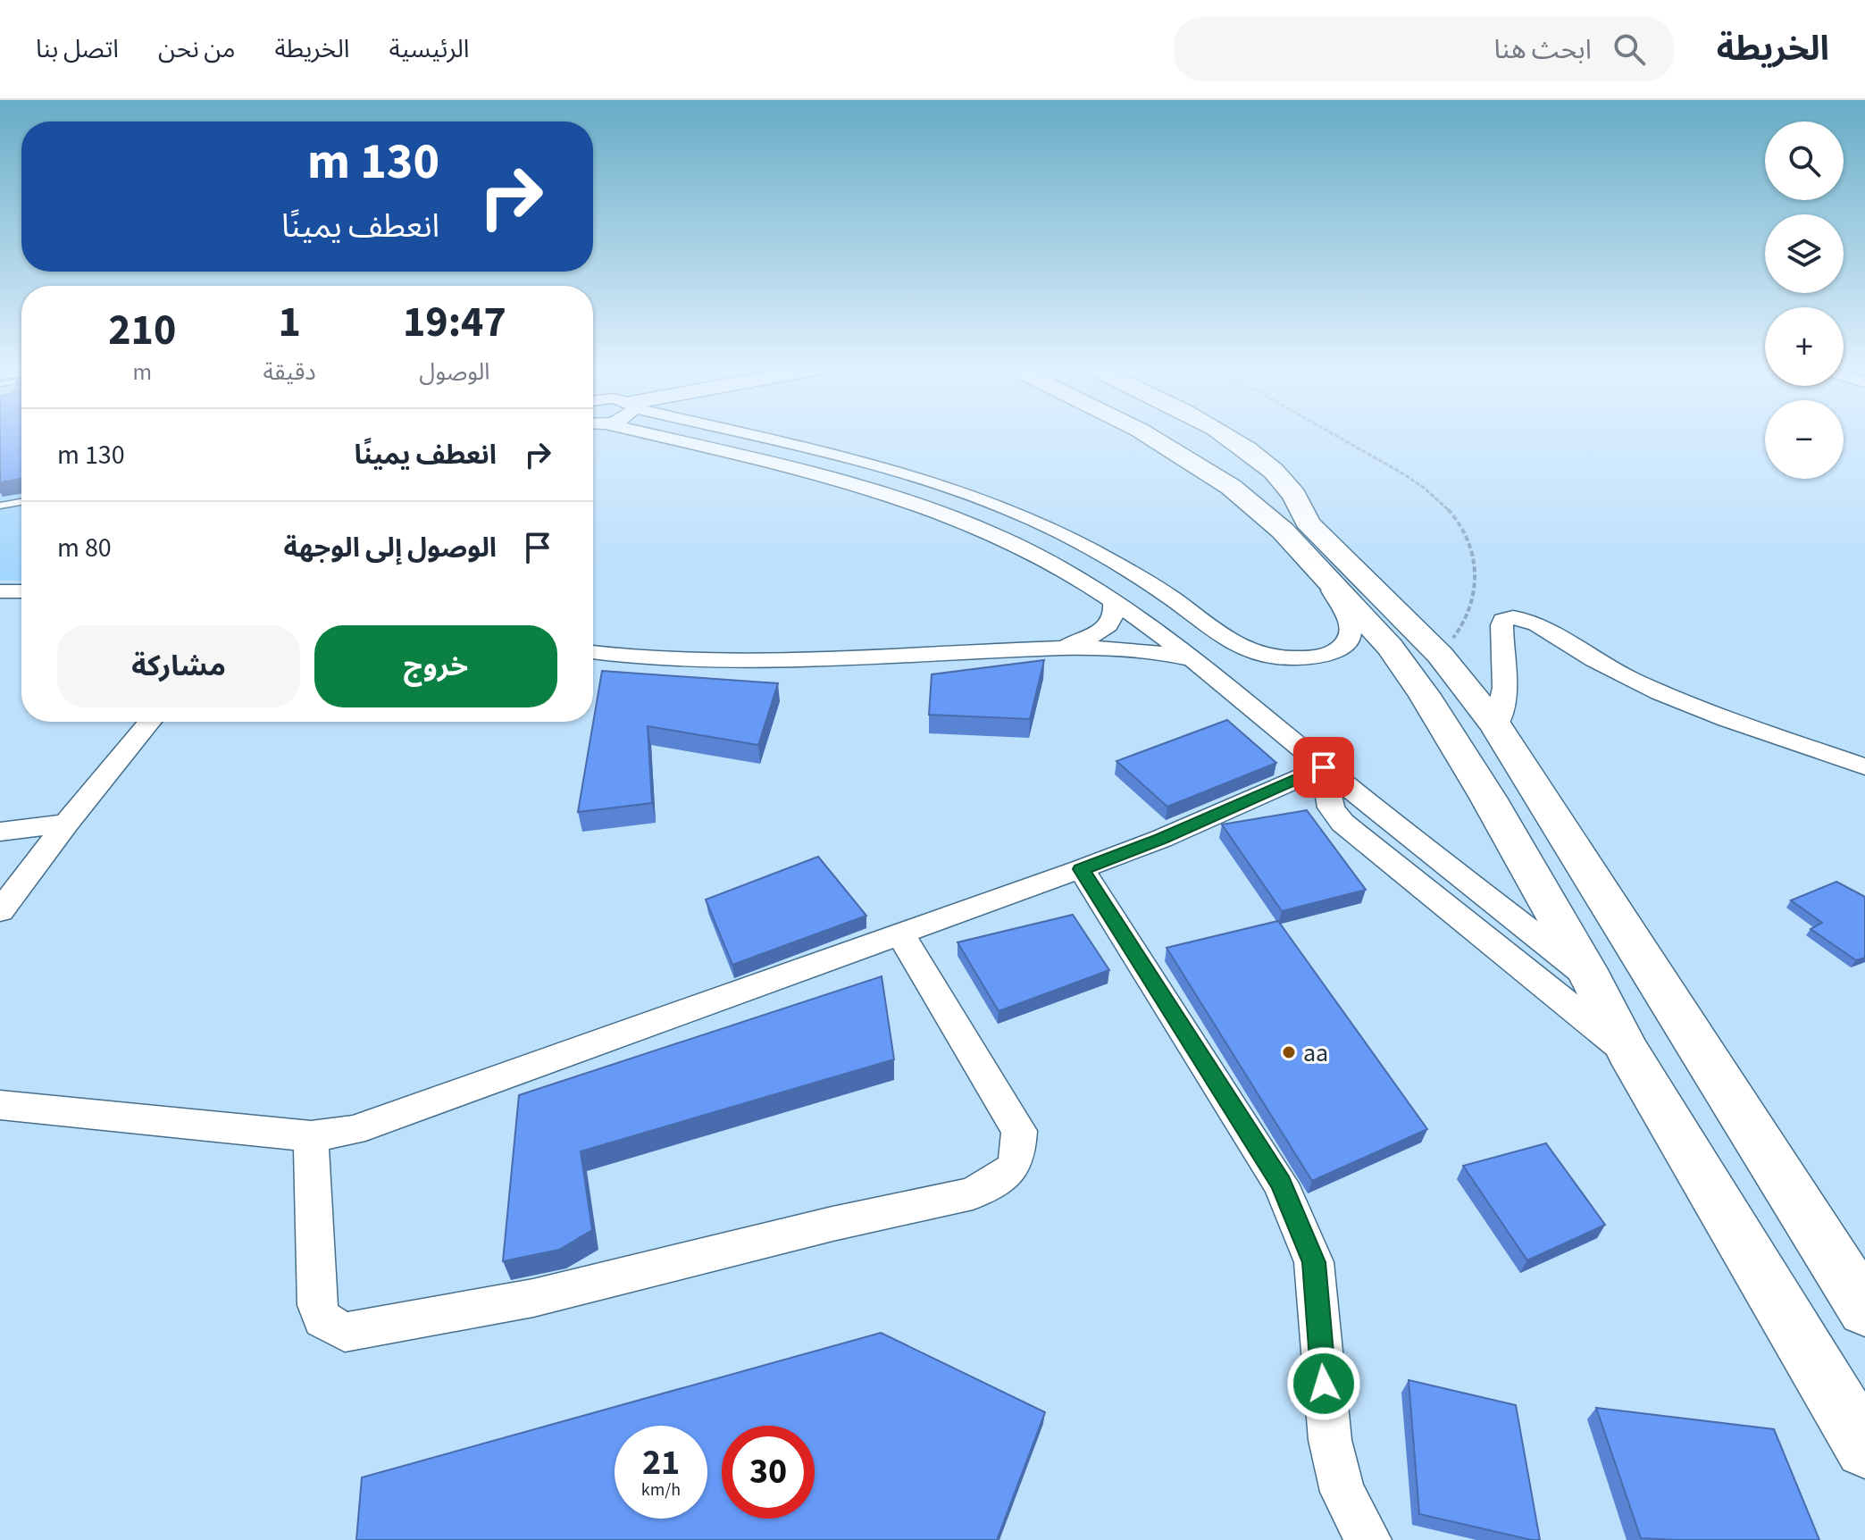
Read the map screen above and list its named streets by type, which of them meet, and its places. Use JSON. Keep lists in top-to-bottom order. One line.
{"places":["aa"],"page":{"header":"الخريطة","search":"ابحث هنا","nav":["الرئيسية","الخريطة","من نحن","اتصل بنا"],"map_buttons":["+","−"],"turn":["130 m","انعطف يمينًا"],"eta":["19:47","الوصول","1","دقيقة","210","m"],"list":[{"name":"انعطف يمينًا","value":"130 m"},{"name":"الوصول إلى الوجهة","value":"80 m"}],"buttons":["خروج","مشاركة"],"speed":"21 km/h","limit":"30"}}
